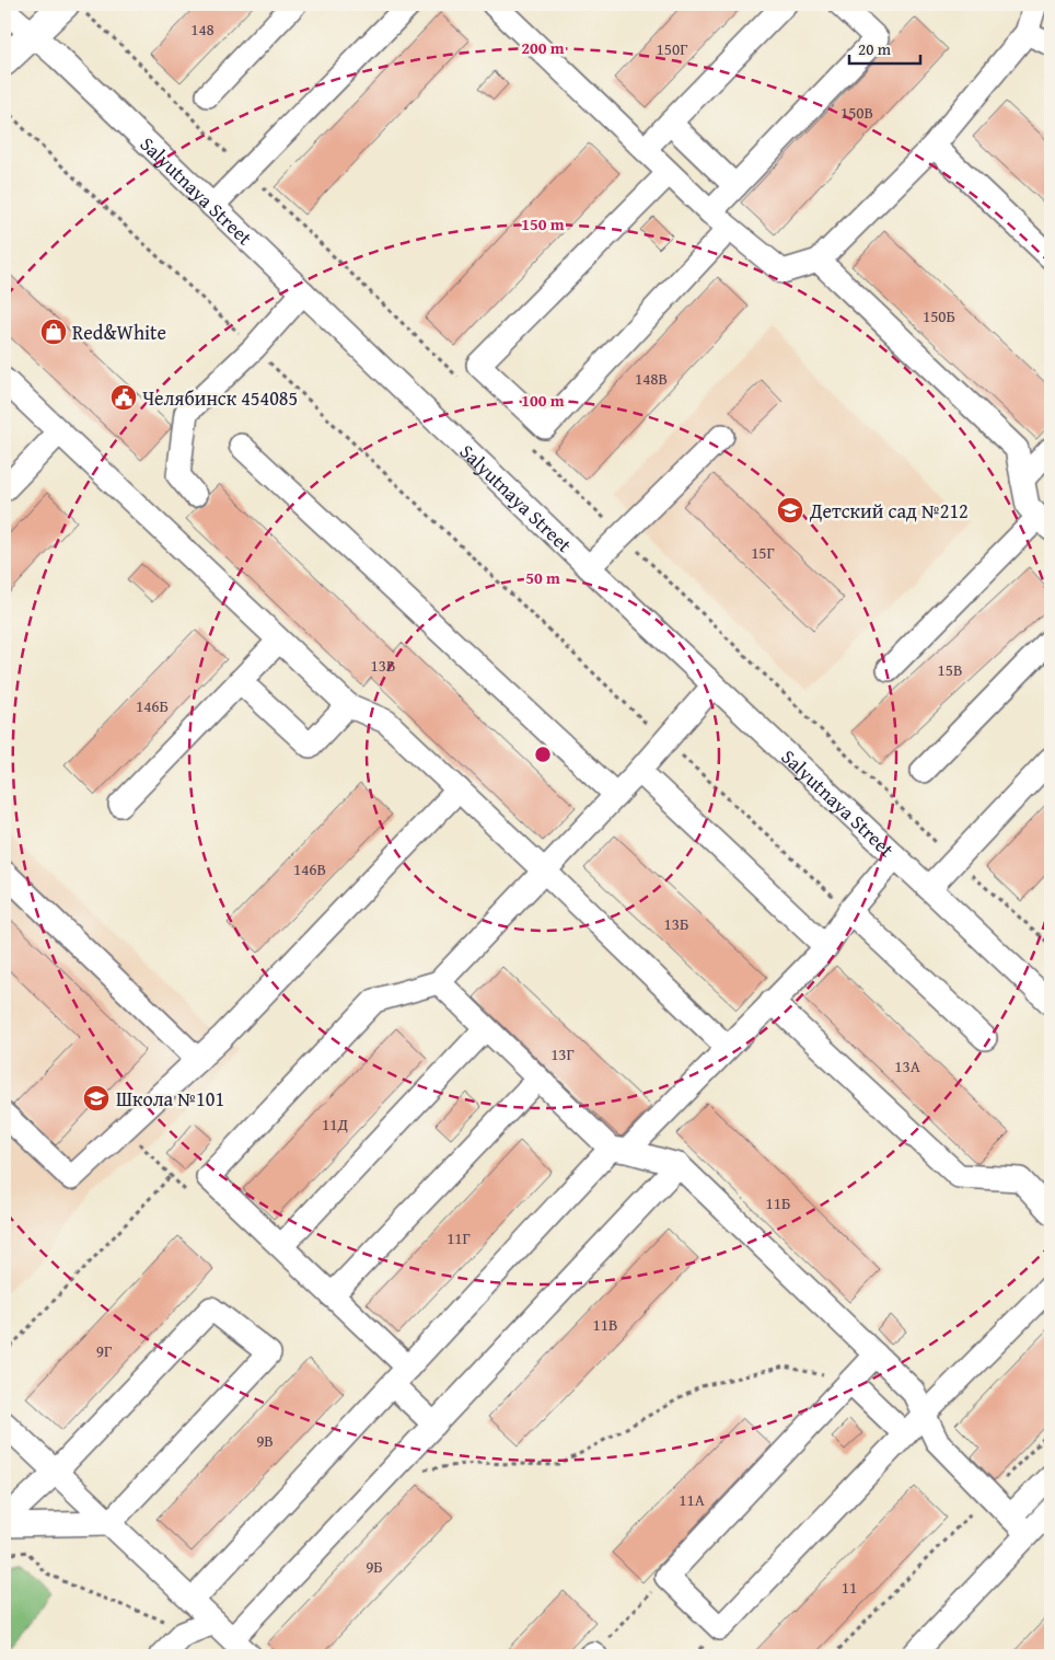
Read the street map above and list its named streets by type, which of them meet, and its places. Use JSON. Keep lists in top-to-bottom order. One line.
{"streets":{"street":["Salyutnaya Street"]},"places":{"shop":["Red&White"],"public building":["Челябинск 454085"],"school or university":["Детский сад №212","Школа №101"]},"house_numbers":["148","150Г","150В","150Б","148В","15Г","13В","15В","146Б","146В","13Б","13Г","13А","11Д","11Б","11Г","11В","9Г","9В","11А","9Б","11"],"scale_bar":"20 m","rings":["200 m","150 m","100 m","50 m"]}
